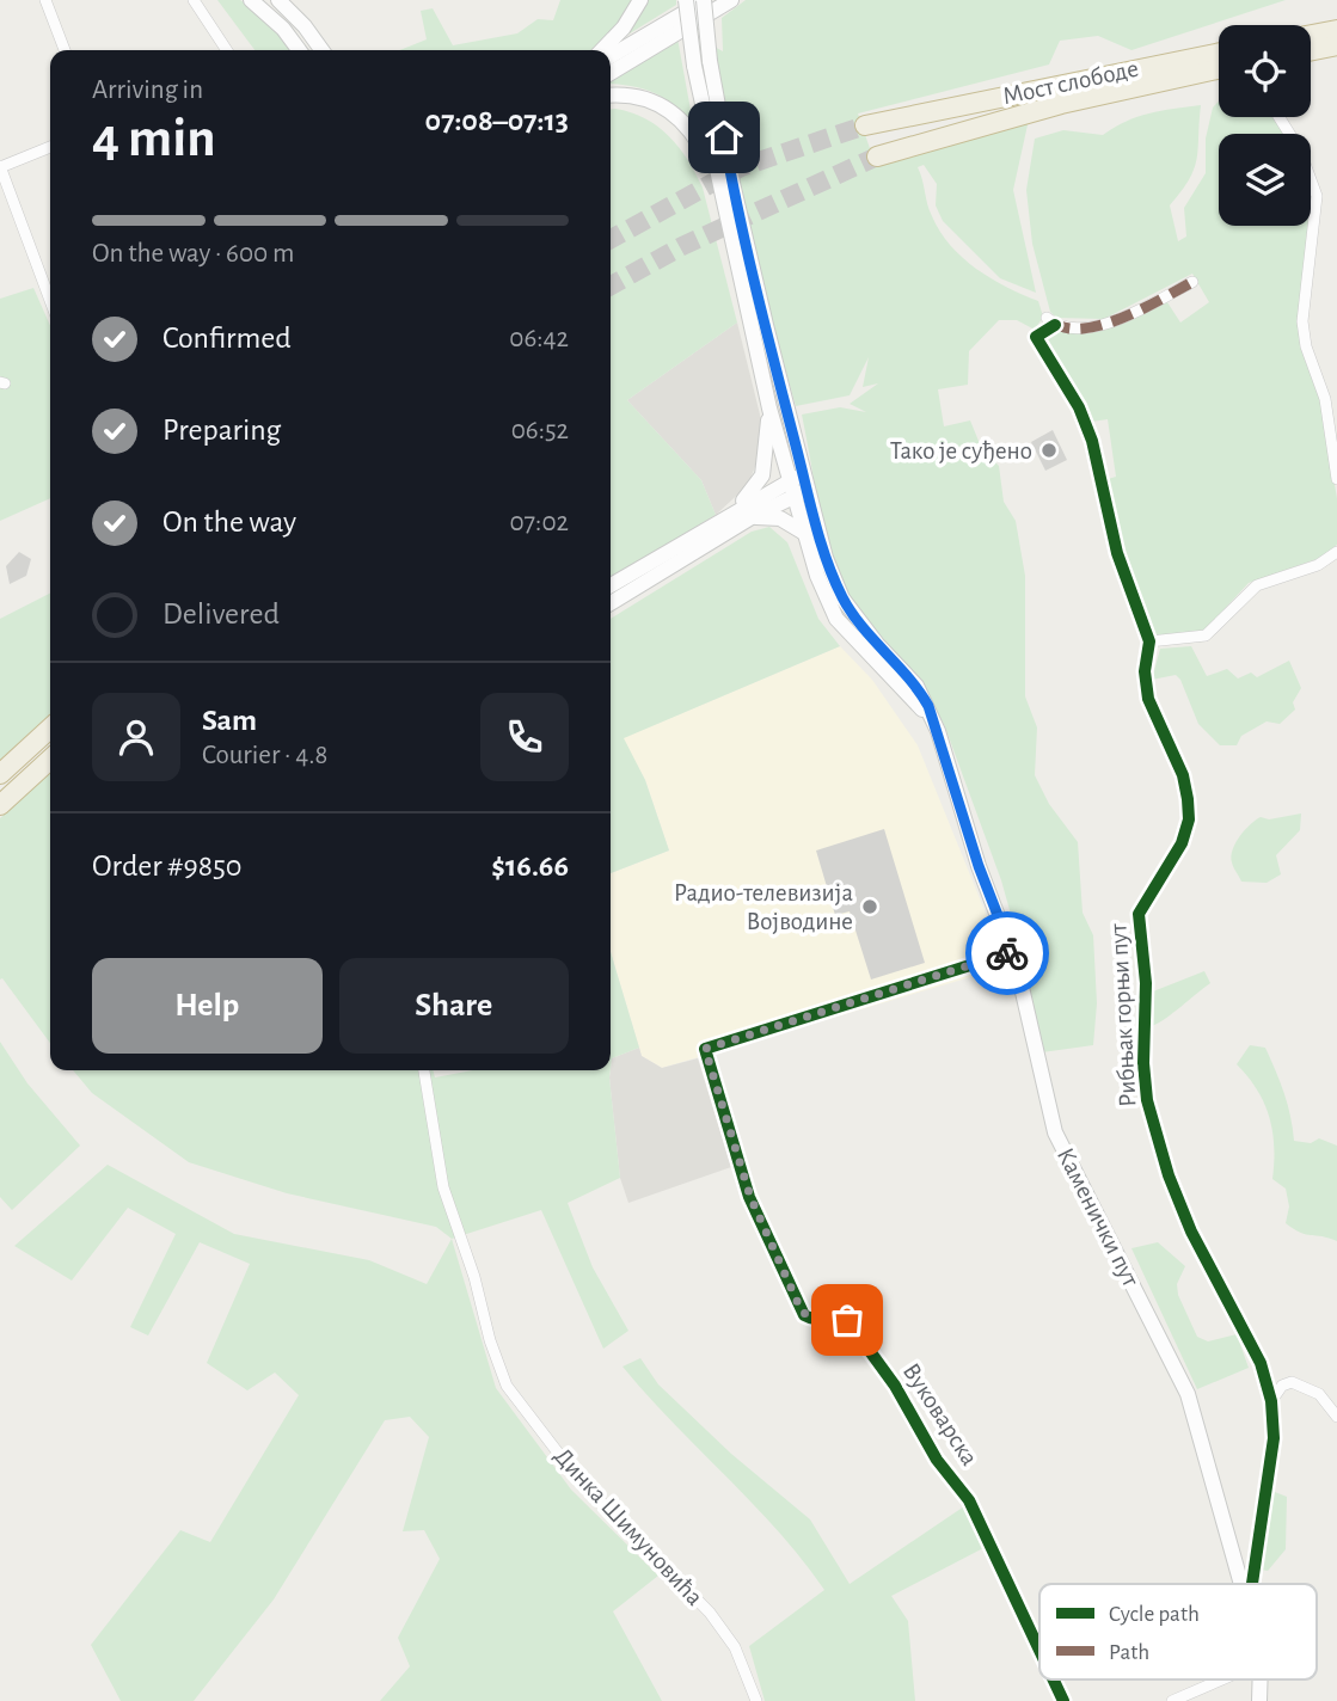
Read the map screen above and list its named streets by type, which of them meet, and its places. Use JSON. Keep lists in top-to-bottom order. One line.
{"streets":{"highway":["Мост слободе"],"main road":["Каменички пут"],"street":["Рибњак горњи пут","Вуковарска","Динка Шимуновића"]},"crossings":[["Каменички пут","Вуковарска"]],"places":["Тако је суђено","Радио-телевизија Војводине"],"legend":["Cycle path","Path"],"page":{"heading":["4 min","Arriving in","07:08–07:13"],"panel":["Sam","Courier · 4.8","Order #9850","$16.66"],"bar":"On the way · 600 m","list":[["Confirmed","06:42"],["Preparing","06:52"],["On the way","07:02"],"Delivered"],"buttons":["Help","Share"]}}
